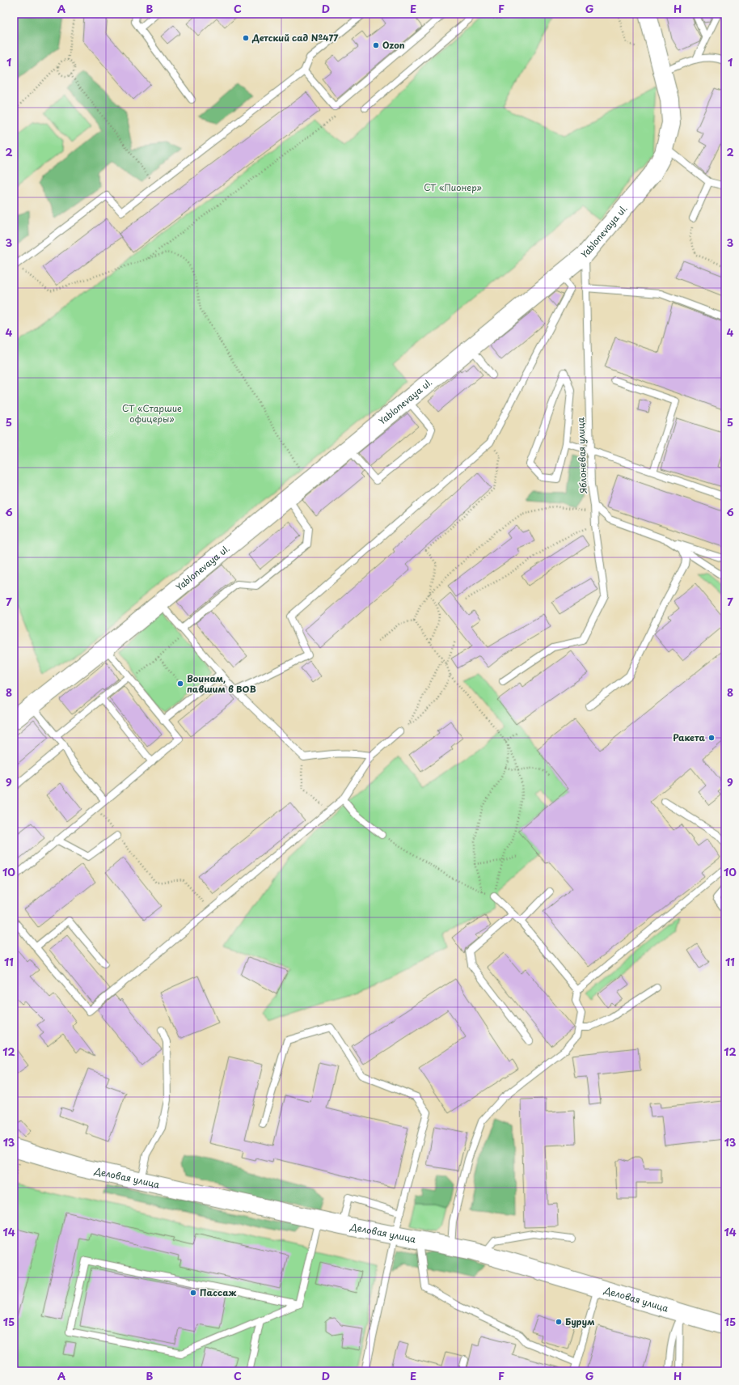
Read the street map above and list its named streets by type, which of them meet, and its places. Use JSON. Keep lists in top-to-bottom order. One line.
{"streets":{"street":["Yablonevaya ul.","Деловая улица"],"lane":["Яблоневая улица"]},"crossings":[["Yablonevaya ul.","Яблоневая улица"]],"parks":["СТ «Пионер»","СТ «Старшие офицеры»"],"places":["Детский сад №477","Ozon","Воинам, павшим в ВОВ","Ракета","Пассаж","Бурум"],"grid":{"columns":["A","B","C","D","E","F","G","H"],"rows":["1","2","3","4","5","6","7","8","9","10","11","12","13","14","15"]}}
